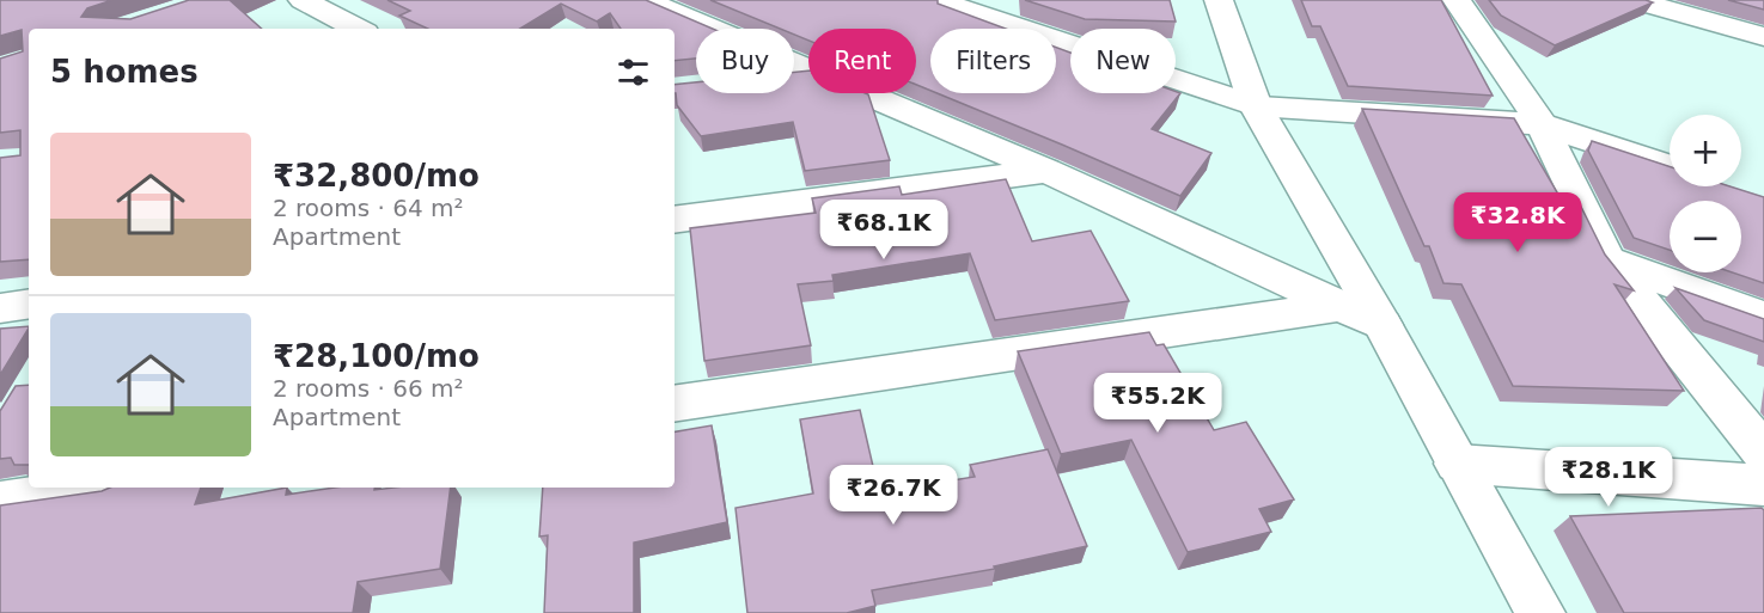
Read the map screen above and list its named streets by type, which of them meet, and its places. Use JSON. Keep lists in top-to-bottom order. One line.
{"page":{"chip":["Buy","Rent","Filters","New"],"heading":"5 homes","map_buttons":["+","−"],"list":[{"name":"₹32,800/mo","note":"2 rooms · 64 m² · Apartment"},{"name":"₹28,100/mo","note":"2 rooms · 66 m² · Apartment"}],"price":["₹32.8K","₹68.1K","₹55.2K","₹28.1K","₹26.7K"]}}
